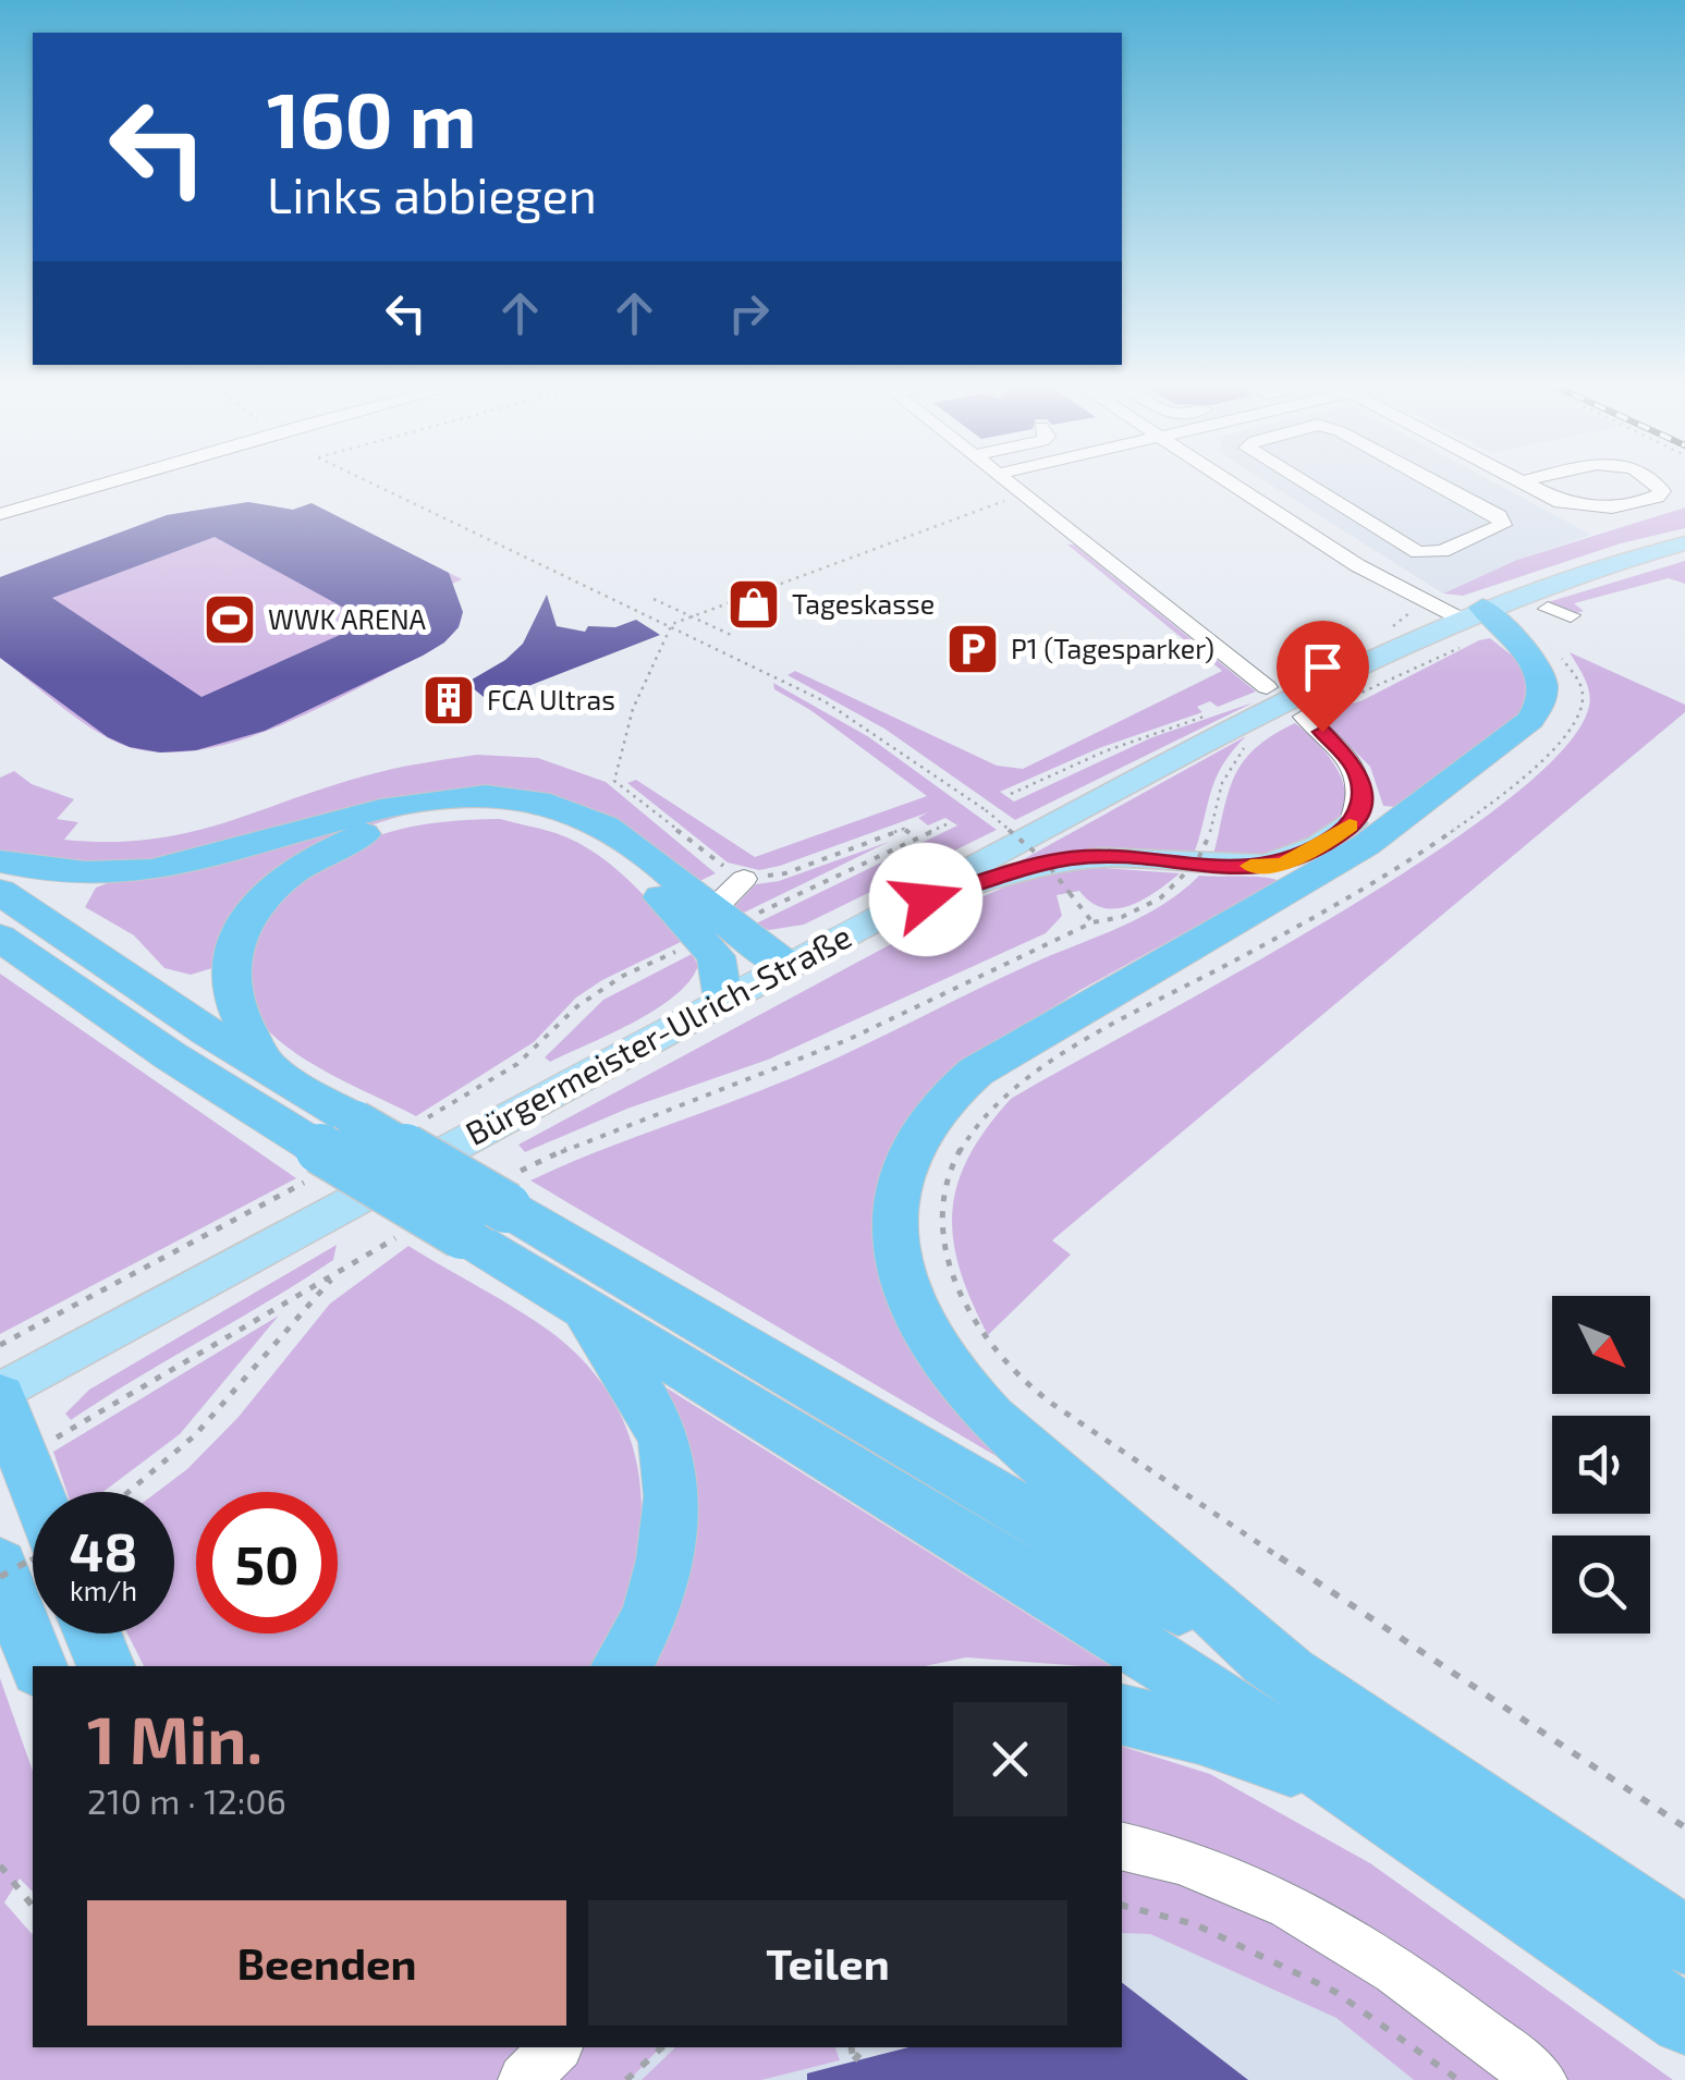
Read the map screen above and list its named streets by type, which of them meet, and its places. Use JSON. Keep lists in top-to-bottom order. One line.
{"streets":{"main road":["Bürgermeister-Ulrich-Straße"]},"places":{"shop":["Tageskasse"],"sports":["WWK ARENA"],"parking":["P1 (Tagesparker)"],"building":["FCA Ultras"]},"north":"bottom right","page":{"turn":["160 m","Links abbiegen"],"speed":"48 km/h","limit":"50","heading":["1 Min.","210 m · 12:06"],"buttons":["Beenden","Teilen"]}}
